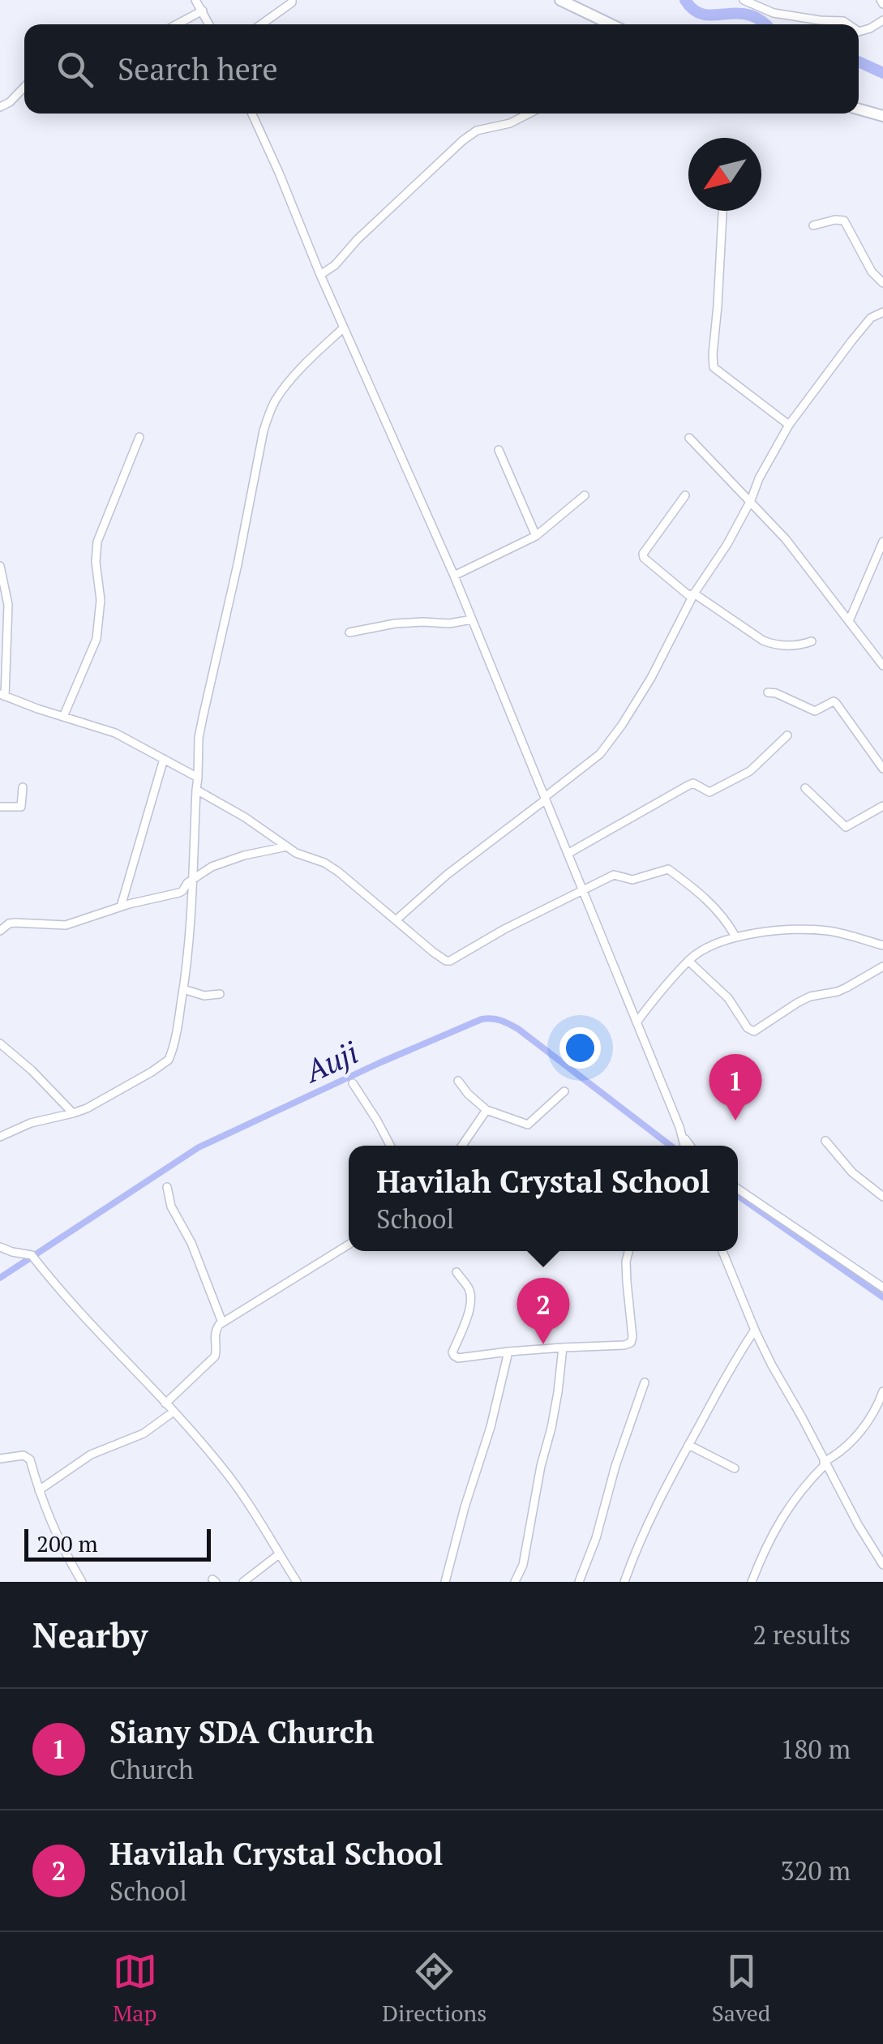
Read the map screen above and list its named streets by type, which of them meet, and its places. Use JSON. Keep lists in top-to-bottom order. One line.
{"water":["Auji"],"scale_bar":"200 m","north":"bottom left","page":{"search":"Search here","pins":["1","2"],"popup":["Havilah Crystal School","School"],"scale":"200 m","heading":["Nearby","2 results"],"list":[{"mark":"1","name":"Siany SDA Church","note":"Church","value":"180 m"},{"mark":"2","name":"Havilah Crystal School","note":"School","value":"320 m"}],"nav":["Map","Directions","Saved"]}}
